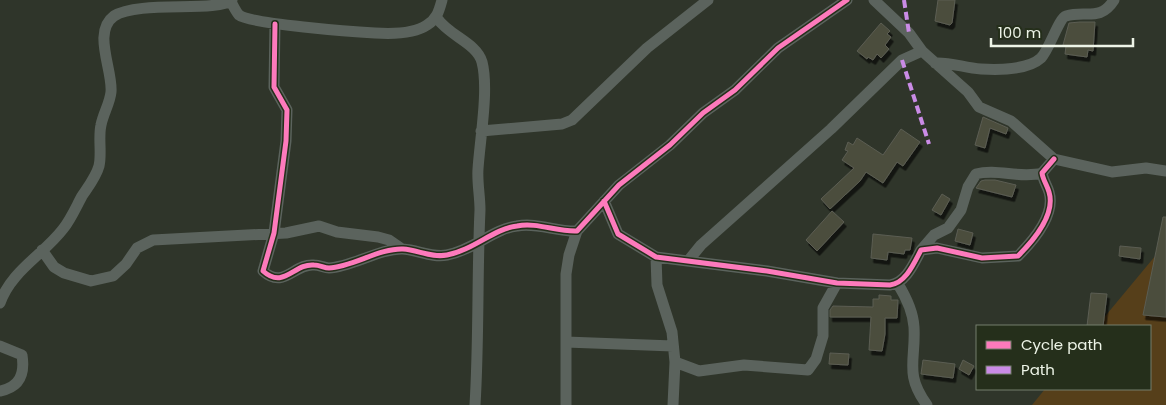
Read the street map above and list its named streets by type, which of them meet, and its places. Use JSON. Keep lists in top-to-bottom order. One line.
{"legend":["Cycle path","Path"],"scale_bar":"100 m"}
